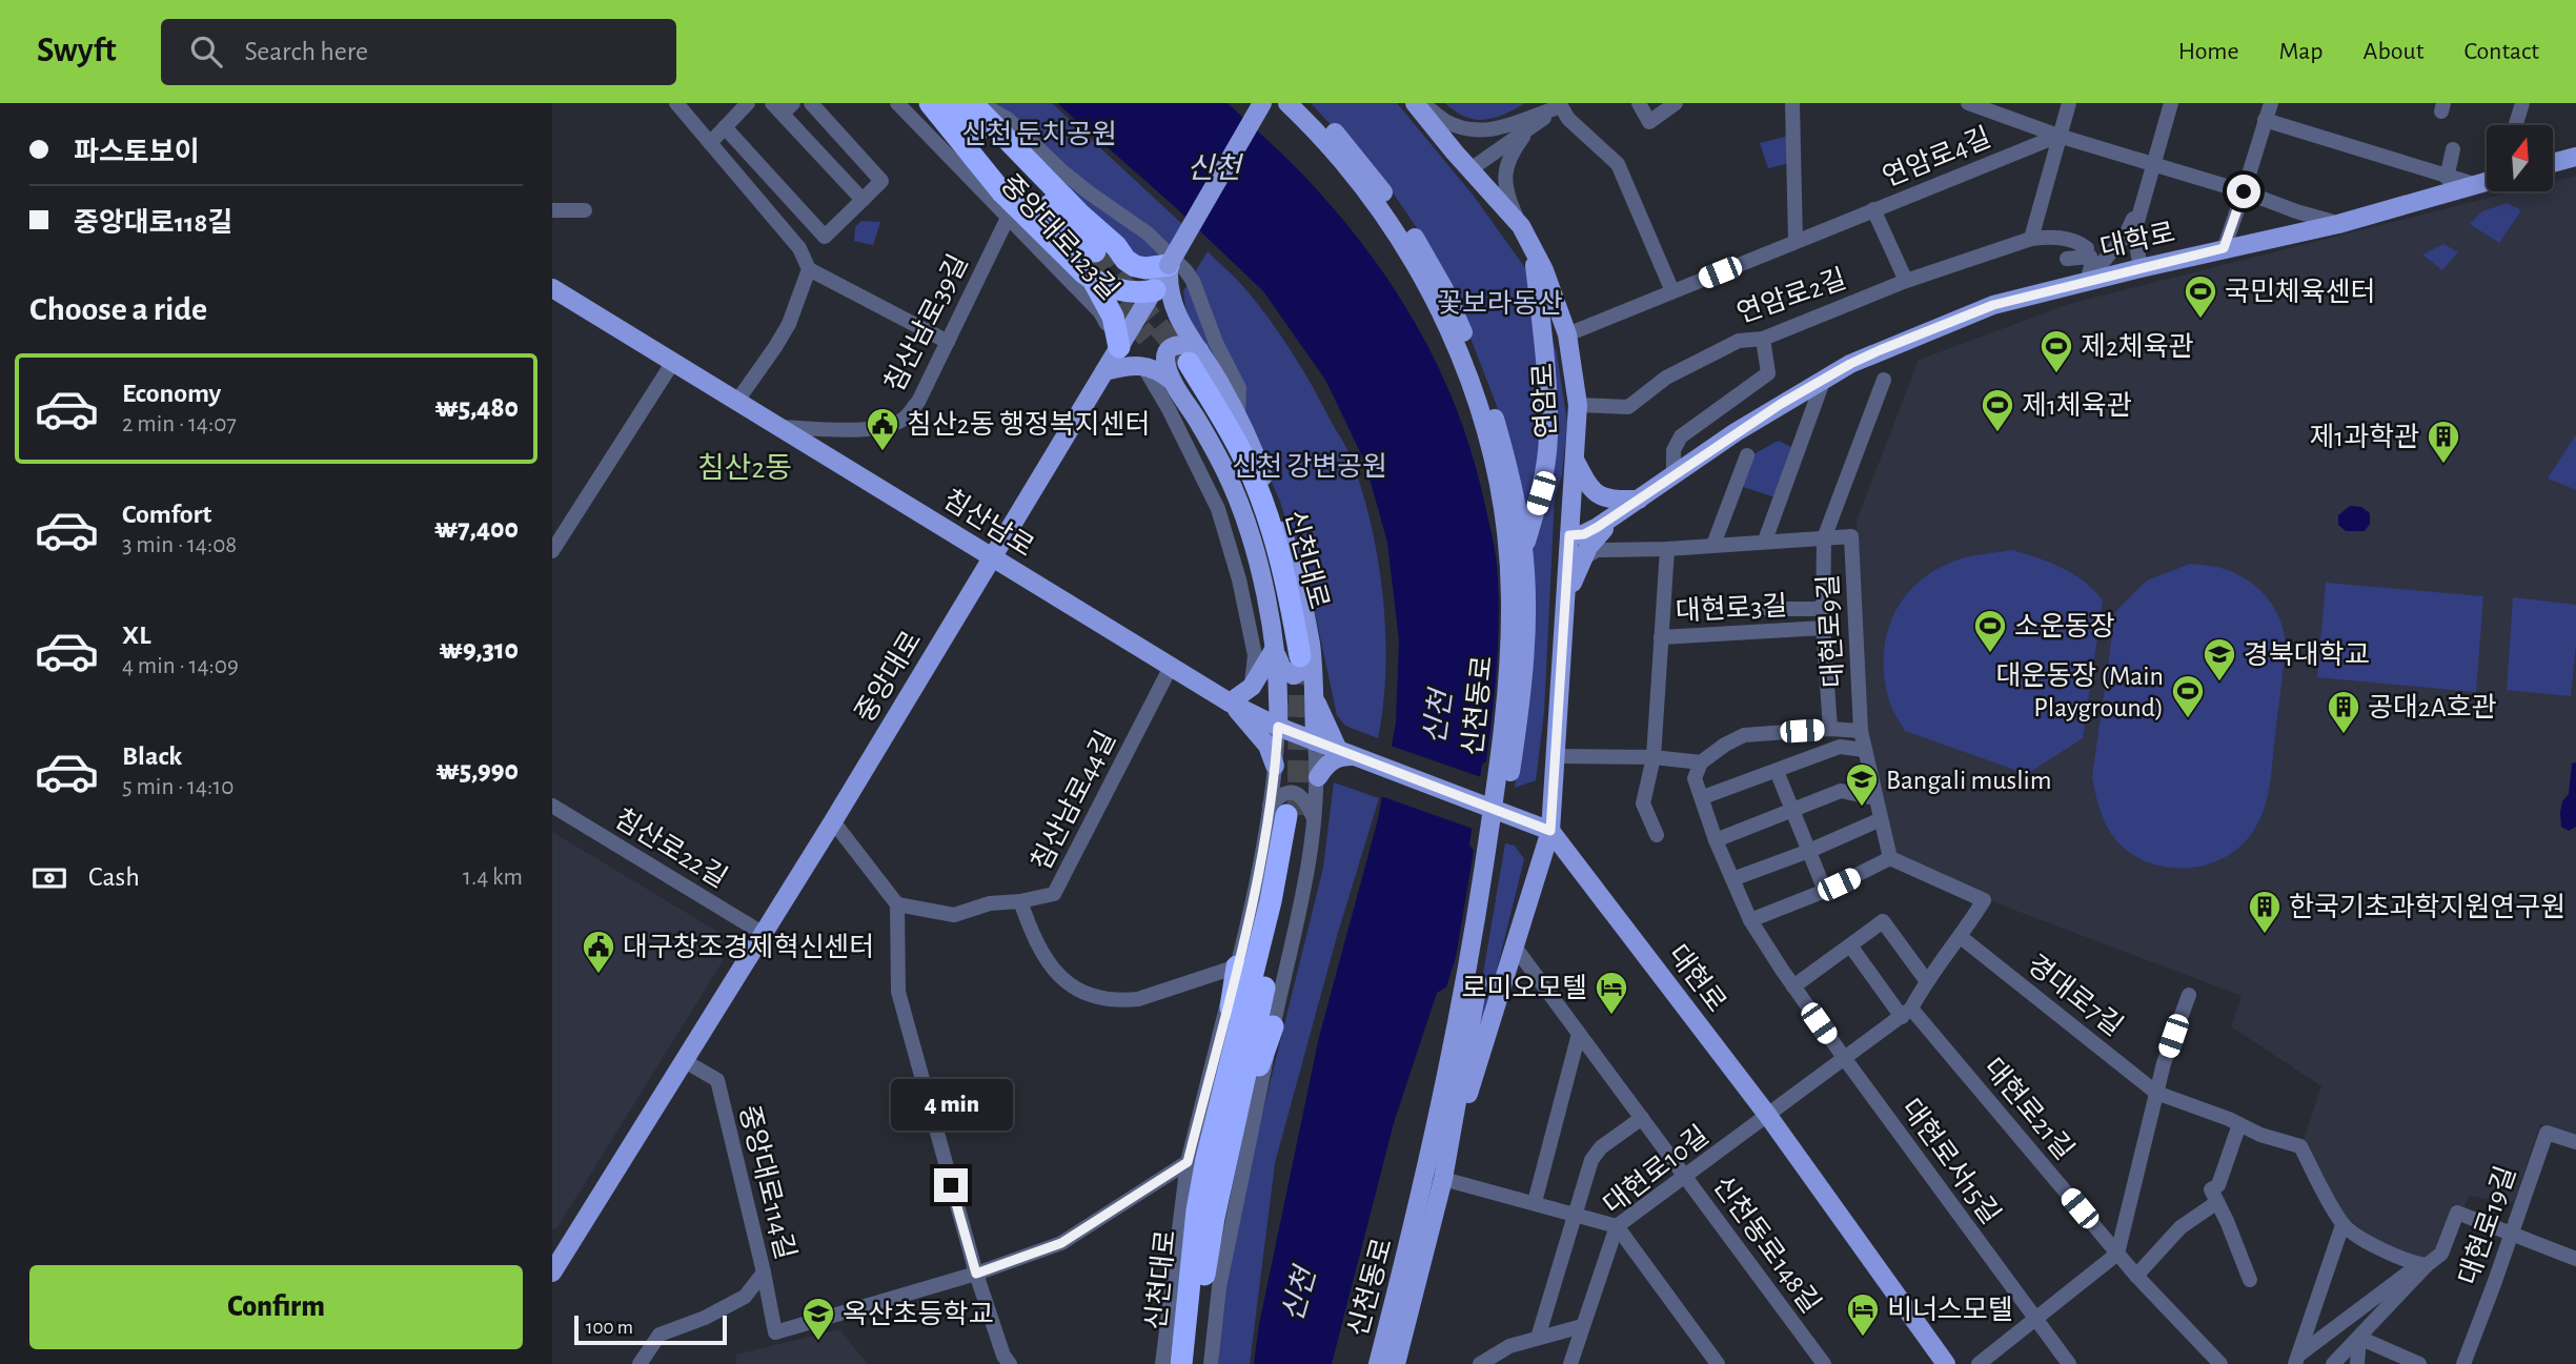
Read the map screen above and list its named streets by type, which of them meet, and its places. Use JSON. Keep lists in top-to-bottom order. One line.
{"streets":{"highway":["신천대로"],"main road":["대학로","연암로","침산남로","중앙대로","신천동로","대현로"],"street":["연암로4길","중앙대로123길","연암로2길","침산남로39길","대현로3길","대현로9길","침산남로44길","침산로22길","경대로7길","대현로21길","대현로서15길","대현로10길","중앙대로114길","대현로19길","신천동로148길"]},"crossings":[["연암로4길","연암로2길"],["연암로4길","연암로"],["중앙대로123길","침산남로39길"],["중앙대로123길","중앙대로"],["대학로","연암로"],["연암로2길","연암로"],["침산남로39길","침산남로"],["연암로","신천동로"],["연암로","대현로"],["연암로","신천동로148길"],["침산남로","중앙대로"],["침산남로","침산남로44길"],["대현로3길","대현로9길"],["중앙대로","침산로22길"],["중앙대로","중앙대로114길"],["대현로","대현로10길"],["대현로10길","신천동로148길"]],"districts":["침산2동"],"water":["신천"],"parks":["신천 둔치공원","꽃보라동산","신천 강변공원"],"places":{"sports":["국민체육센터","제2체육관","제1체육관","소운동장","대운동장 (Main Playground)"],"public building":["침산2동 행정복지센터","대구창조경제혁신센터"],"building":["제1과학관","공대2A호관","한국기초과학지원연구원"],"school or university":["경북대학교","Bangali muslim","옥산초등학교"],"hotel":["로미오모텔","비너스모텔"]},"scale_bar":"100 m","north":"top","page":{"header":"Swyft","search":"Search here","nav":["Home","Map","About","Contact"],"banner":["파스토보이","중앙대로118길"],"heading":"Choose a ride","list":[{"name":"Economy","note":"2 min · 14:07","value":"₩5,480"},{"name":"Comfort","note":"3 min · 14:08","value":"₩7,400"},{"name":"XL","note":"4 min · 14:09","value":"₩9,310"},{"name":"Black","note":"5 min · 14:10","value":"₩5,990"}],"pay":["Cash","1.4 km"],"bubble":"4 min","buttons":"Confirm","scale":"100 m"}}
